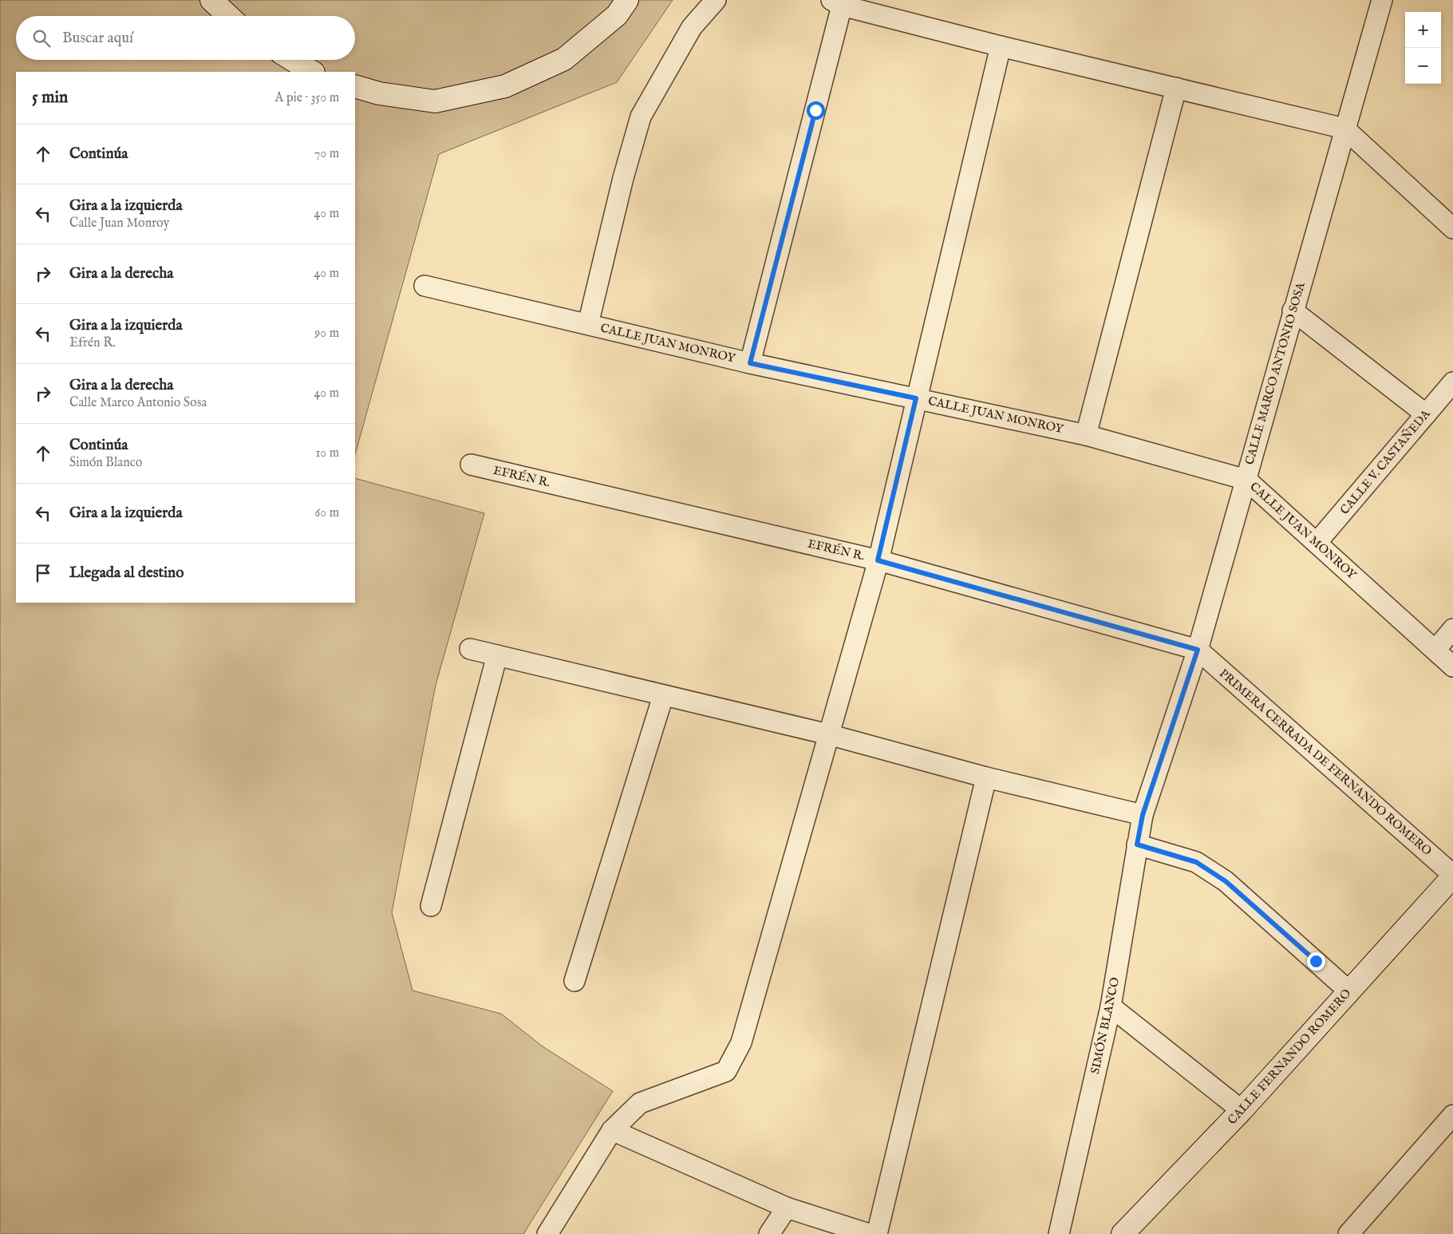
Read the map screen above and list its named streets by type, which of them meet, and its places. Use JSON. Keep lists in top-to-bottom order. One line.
{"streets":{"street":["CALLE JUAN MONROY","CALLE MARCO ANTONIO SOSA","CALLE V. CASTAÑEDA","EFRÉN R.","PRIMERA CERRADA DE FERNANDO ROMERO","SIMÓN BLANCO","CALLE FERNANDO ROMERO"]},"crossings":[["CALLE JUAN MONROY","CALLE MARCO ANTONIO SOSA"],["CALLE JUAN MONROY","CALLE V. CASTAÑEDA"],["CALLE MARCO ANTONIO SOSA","EFRÉN R."],["CALLE MARCO ANTONIO SOSA","PRIMERA CERRADA DE FERNANDO ROMERO"],["CALLE MARCO ANTONIO SOSA","SIMÓN BLANCO"],["EFRÉN R.","PRIMERA CERRADA DE FERNANDO ROMERO"],["PRIMERA CERRADA DE FERNANDO ROMERO","CALLE FERNANDO ROMERO"]],"page":{"map_buttons":["+","−"],"search":"Buscar aquí","heading":["5 min","A pie · 350 m"],"list":[["Continúa","70 m"],["Gira a la izquierda","Calle Juan Monroy","40 m"],["Gira a la derecha","40 m"],["Gira a la izquierda","Efrén R.","90 m"],["Gira a la derecha","Calle Marco Antonio Sosa","40 m"],["Continúa","Simón Blanco","10 m"],["Gira a la izquierda","60 m"],"Llegada al destino"]}}
